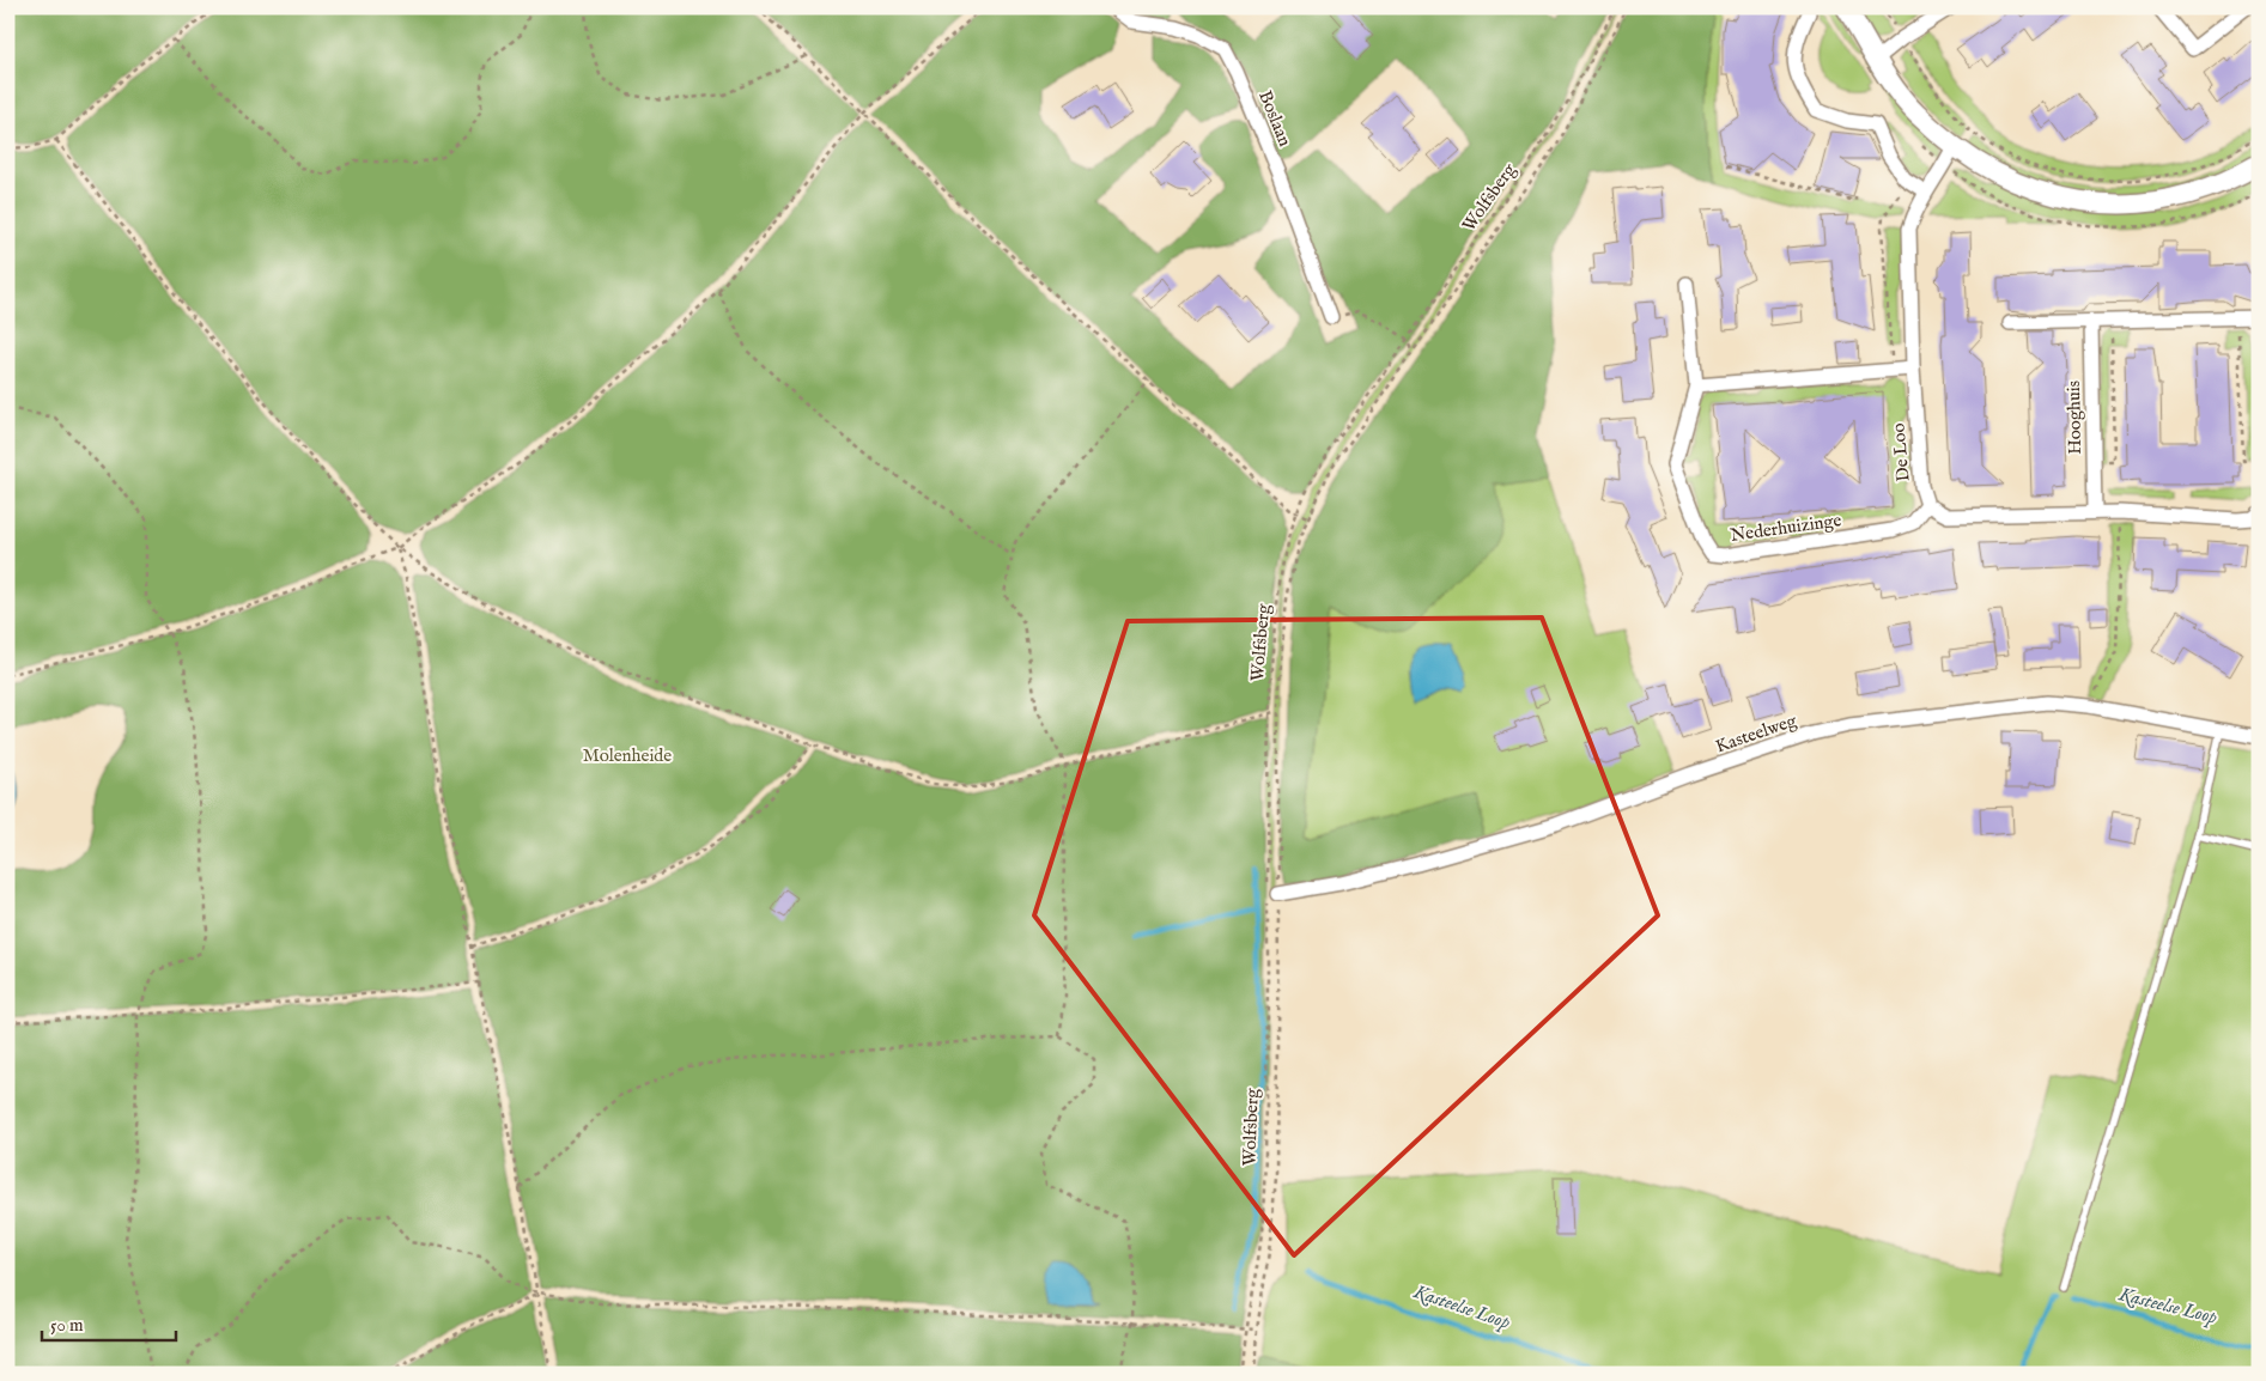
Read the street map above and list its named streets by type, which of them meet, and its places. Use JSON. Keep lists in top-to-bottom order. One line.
{"streets":{"street":["Boslaan","Hooghuis","De Loo","Nederhuizinge","Kasteelweg"],"path":["Wolfsberg"]},"crossings":[["Wolfsberg","Kasteelweg"],["De Loo","Nederhuizinge"]],"water":["Kasteelse Loop"],"parks":["Molenheide"],"scale_bar":"50 m"}
